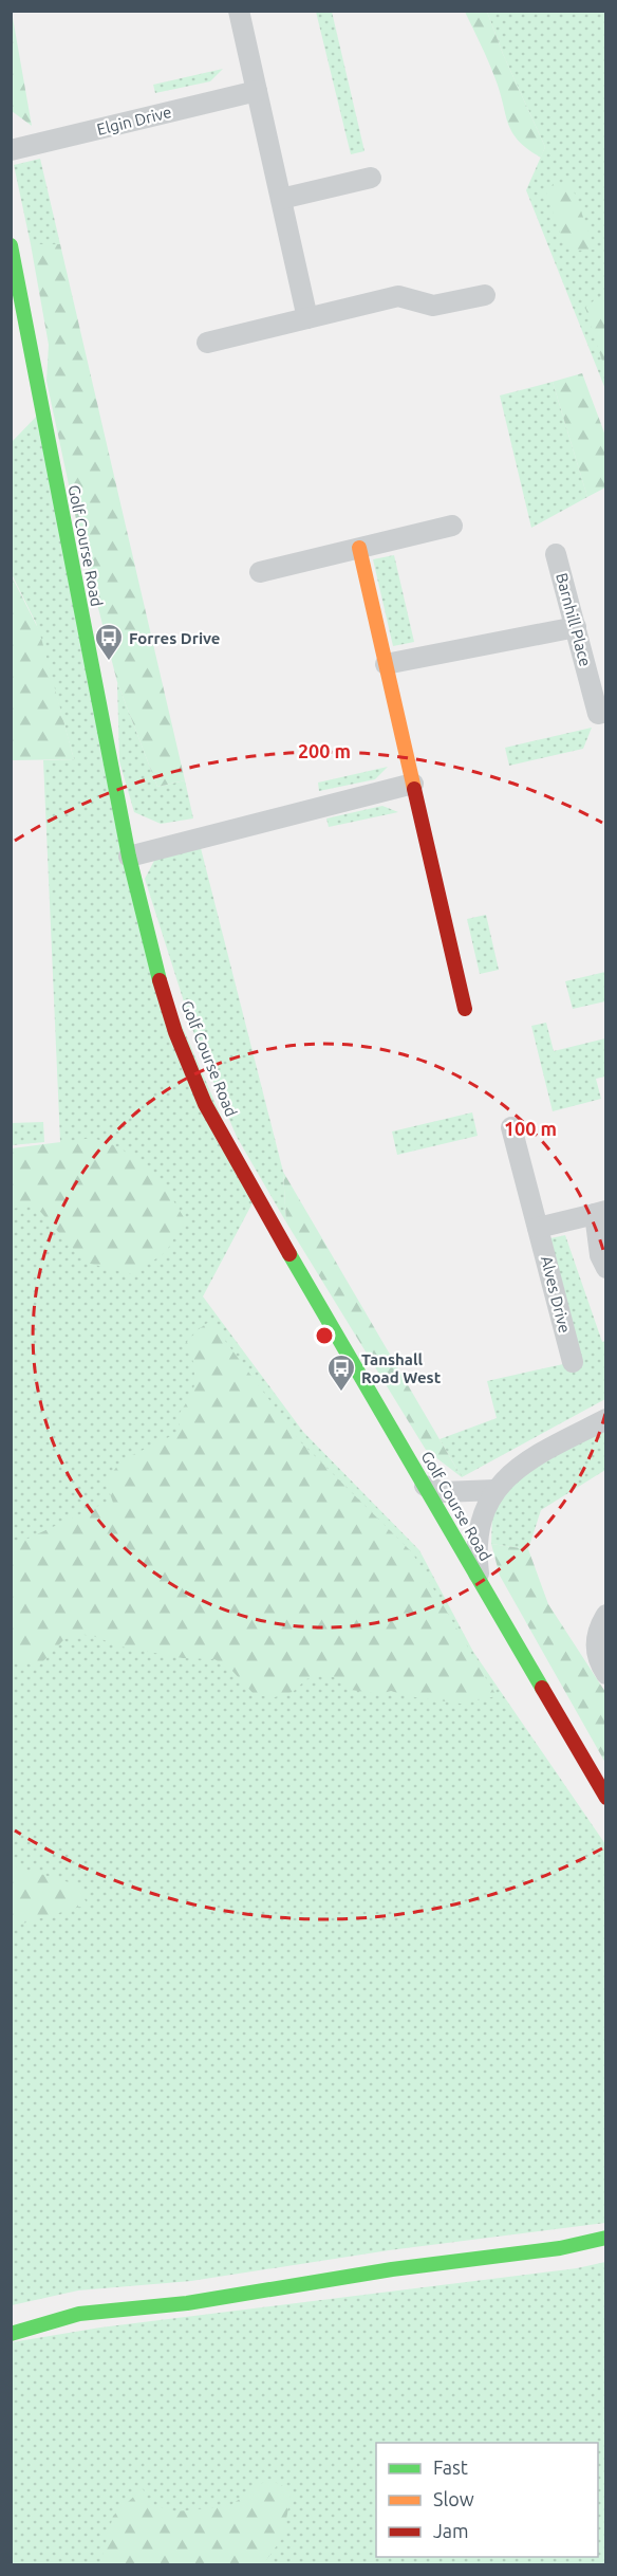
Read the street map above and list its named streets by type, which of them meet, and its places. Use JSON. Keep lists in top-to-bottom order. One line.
{"streets":{"street":["Elgin Drive","Golf Course Road","Barnhill Place","Alves Drive"]},"places":{"bus stop":["Forres Drive","Tanshall Road West"]},"legend":["Fast","Slow","Jam"],"rings":["200 m","100 m"]}
